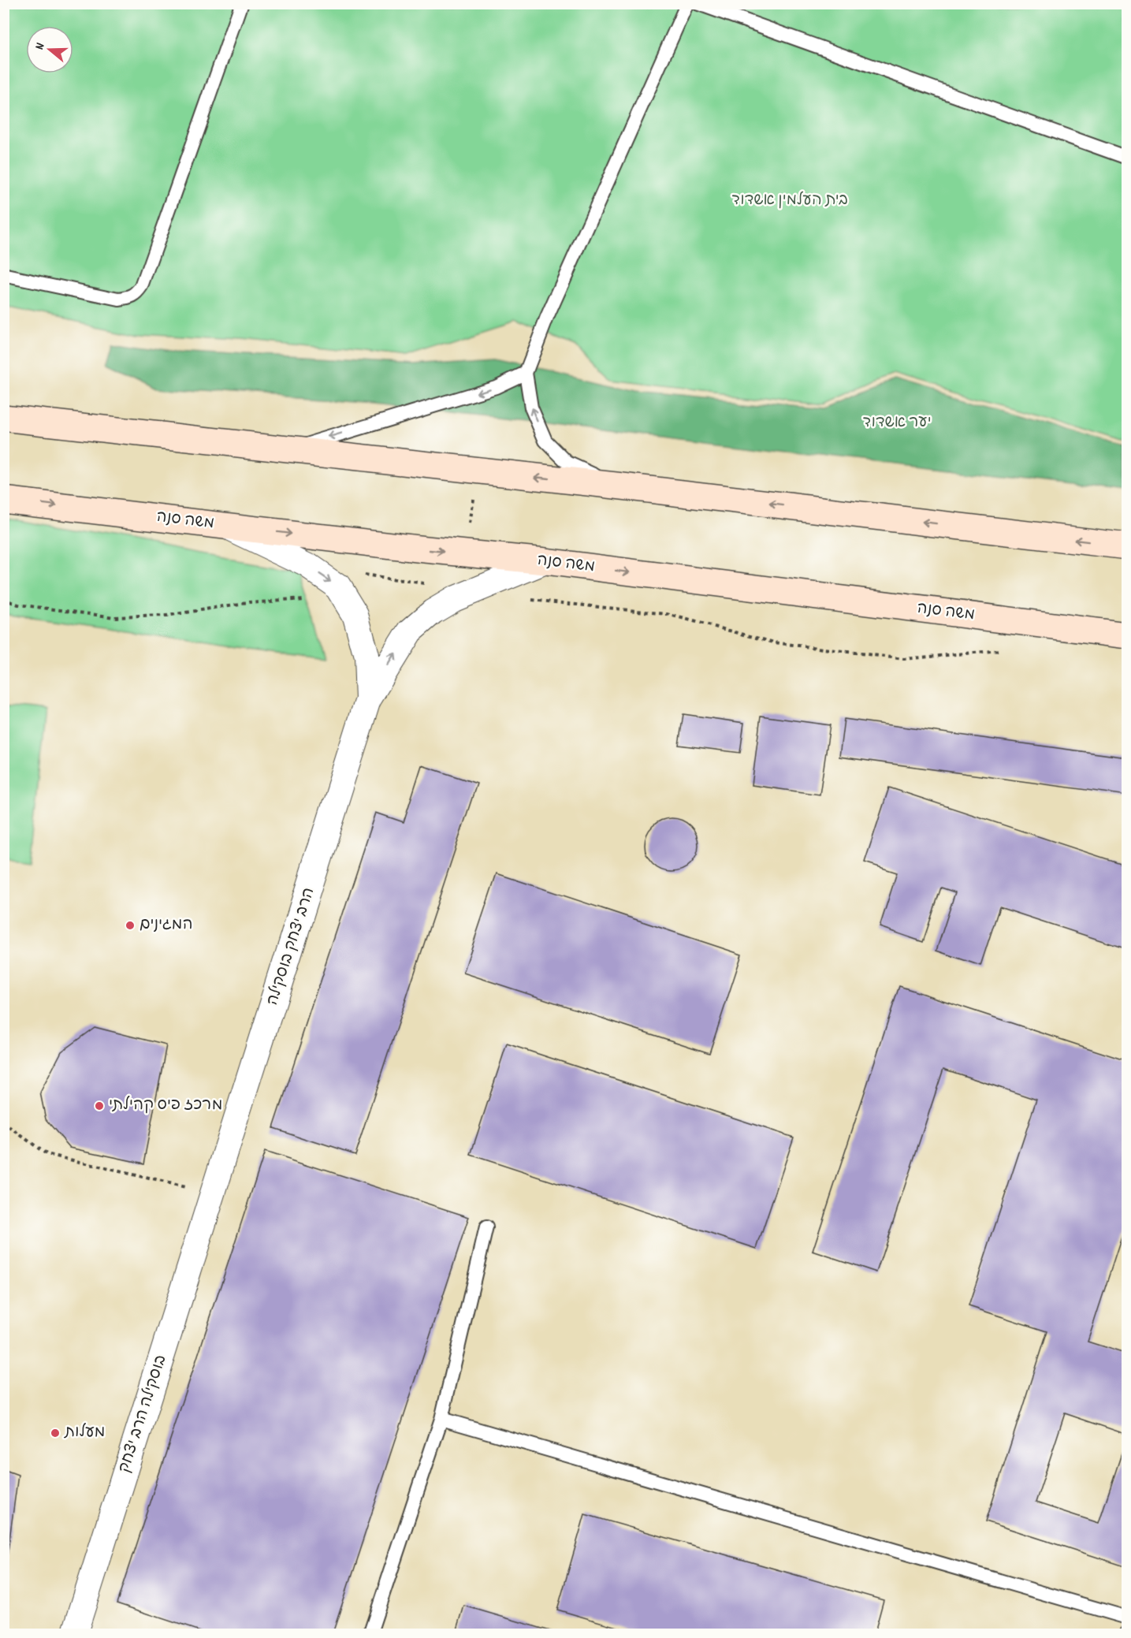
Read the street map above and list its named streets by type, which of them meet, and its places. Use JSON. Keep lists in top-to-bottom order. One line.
{"streets":{"main road":["משה סנה"],"street":["הרב יצחק בוסקילה","בוסקילה הרב יצחק"]},"crossings":[["משה סנה","הרב יצחק בוסקילה"],["הרב יצחק בוסקילה","בוסקילה הרב יצחק"]],"parks":["בית העלמין אשדוד","יער אשדוד"],"places":["המגינים","מרכז פיס קהילתי","מעלות"],"north":"left"}
